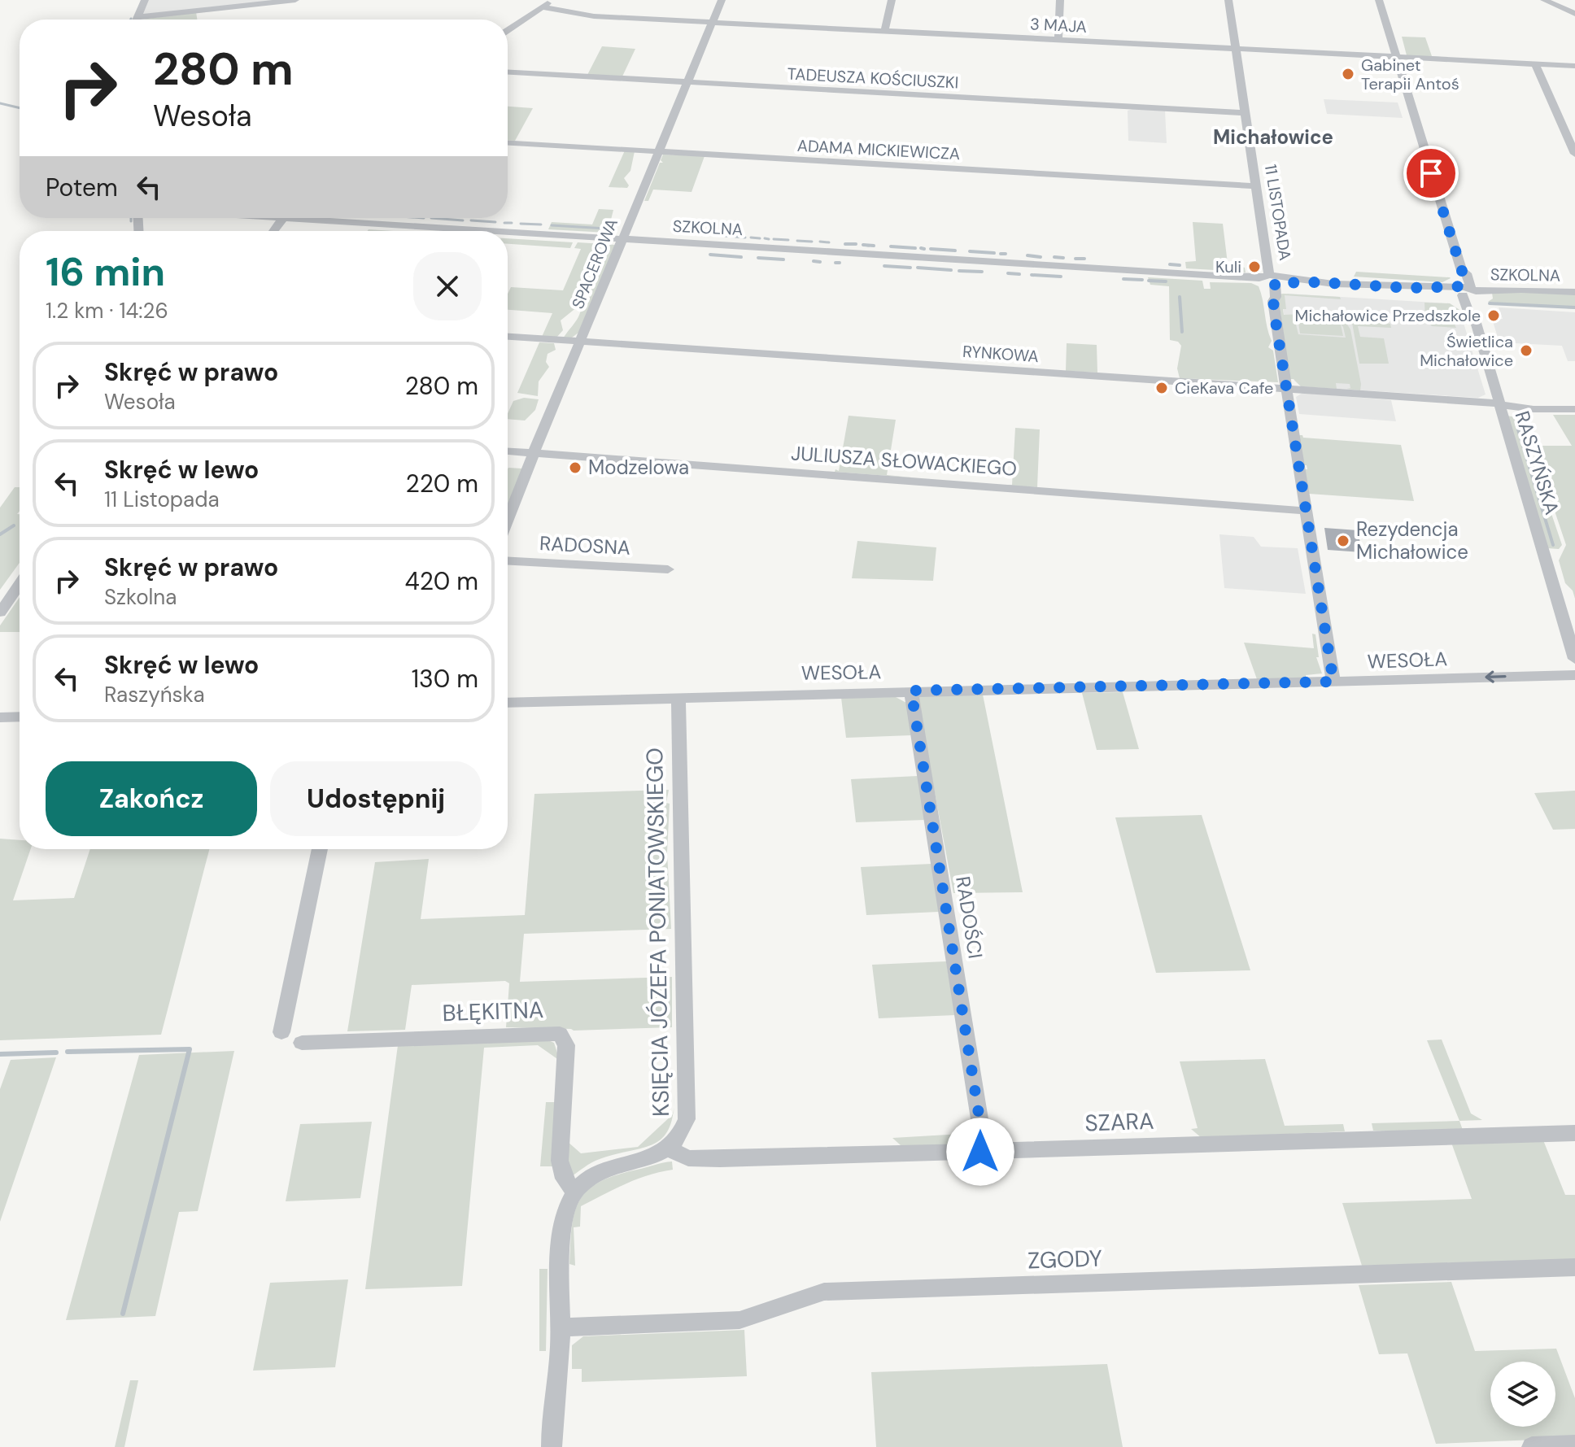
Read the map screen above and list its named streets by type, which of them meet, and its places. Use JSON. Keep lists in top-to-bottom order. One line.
{"streets":{"street":["3 MAJA","TADEUSZA KOŚCIUSZKI","ADAMA MICKIEWICZA","11 LISTOPADA","SZKOLNA","SPACEROWA","RYNKOWA","JULIUSZA SŁOWACKIEGO","RASZYŃSKA","RADOSNA","WESOŁA","RADOŚCI","KSIĘCIA JÓZEFA PONIATOWSKIEGO","BŁĘKITNA","SZARA","ZGODY"]},"crossings":[["3 MAJA","11 LISTOPADA"],["3 MAJA","SPACEROWA"],["3 MAJA","RASZYŃSKA"],["TADEUSZA KOŚCIUSZKI","11 LISTOPADA"],["TADEUSZA KOŚCIUSZKI","SPACEROWA"],["ADAMA MICKIEWICZA","11 LISTOPADA"],["ADAMA MICKIEWICZA","SPACEROWA"],["11 LISTOPADA","SZKOLNA"],["11 LISTOPADA","RYNKOWA"],["11 LISTOPADA","JULIUSZA SŁOWACKIEGO"],["11 LISTOPADA","WESOŁA"],["SZKOLNA","SPACEROWA"],["SZKOLNA","RASZYŃSKA"],["SPACEROWA","RYNKOWA"],["SPACEROWA","JULIUSZA SŁOWACKIEGO"],["RYNKOWA","RASZYŃSKA"],["WESOŁA","RADOŚCI"],["WESOŁA","KSIĘCIA JÓZEFA PONIATOWSKIEGO"],["RADOŚCI","SZARA"],["KSIĘCIA JÓZEFA PONIATOWSKIEGO","SZARA"]],"districts":["Michałowice"],"places":["Gabinet Terapii Antoś","Kuli","Michałowice Przedszkole","Świetlica Michałowice","CieKava Cafe","Modzelowa","Rezydencja Michałowice"],"page":{"turn":["280 m","Wesoła"],"then":"Potem","heading":["16 min","1.2 km · 14:26"],"list":[{"name":"Skręć w prawo","note":"Wesoła","value":"280 m"},{"name":"Skręć w lewo","note":"11 Listopada","value":"220 m"},{"name":"Skręć w prawo","note":"Szkolna","value":"420 m"},{"name":"Skręć w lewo","note":"Raszyńska","value":"130 m"}],"buttons":["Zakończ","Udostępnij"]}}
